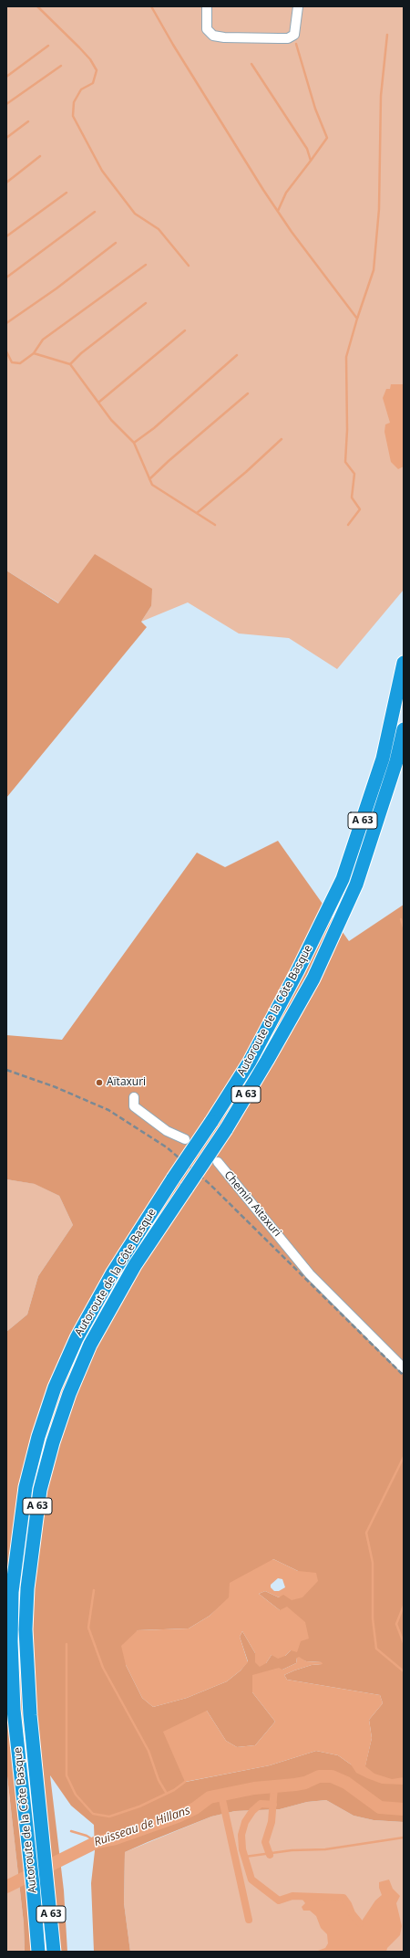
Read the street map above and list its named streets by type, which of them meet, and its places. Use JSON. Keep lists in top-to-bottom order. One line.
{"streets":{"highway":["A 63","Autoroute de la Côte Basque"],"street":["Chemin Aitaxuri"]},"water":["Ruisseau de Hillans"],"places":["Aïtaxuri"]}
